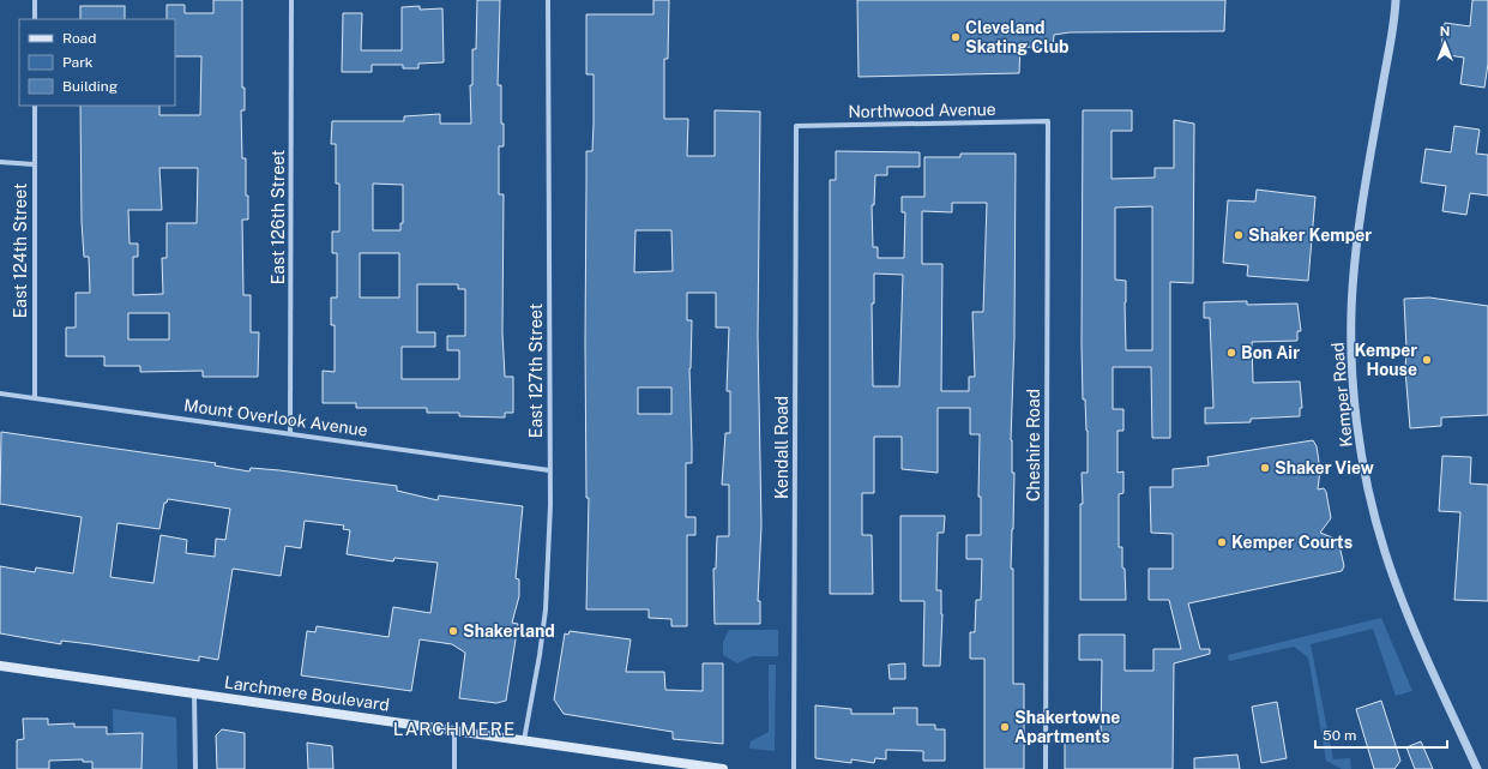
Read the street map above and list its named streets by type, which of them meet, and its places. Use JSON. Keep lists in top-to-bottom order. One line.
{"streets":{"main road":["Larchmere Boulevard"],"street":["Northwood Avenue","East 126th Street","East 124th Street","East 127th Street","Kemper Road","Mount Overlook Avenue","Cheshire Road","Kendall Road"]},"crossings":[["Northwood Avenue","Cheshire Road"],["Northwood Avenue","Kendall Road"],["East 126th Street","Mount Overlook Avenue"],["East 124th Street","Mount Overlook Avenue"],["East 127th Street","Mount Overlook Avenue"],["East 127th Street","Larchmere Boulevard"]],"districts":["LARCHMERE"],"places":["Cleveland Skating Club","Shaker Kemper","Bon Air","Kemper House","Shaker View","Kemper Courts","Shakerland","Shakertowne Apartments"],"legend":["Road","Park","Building"],"scale_bar":"50 m","north":"top"}
